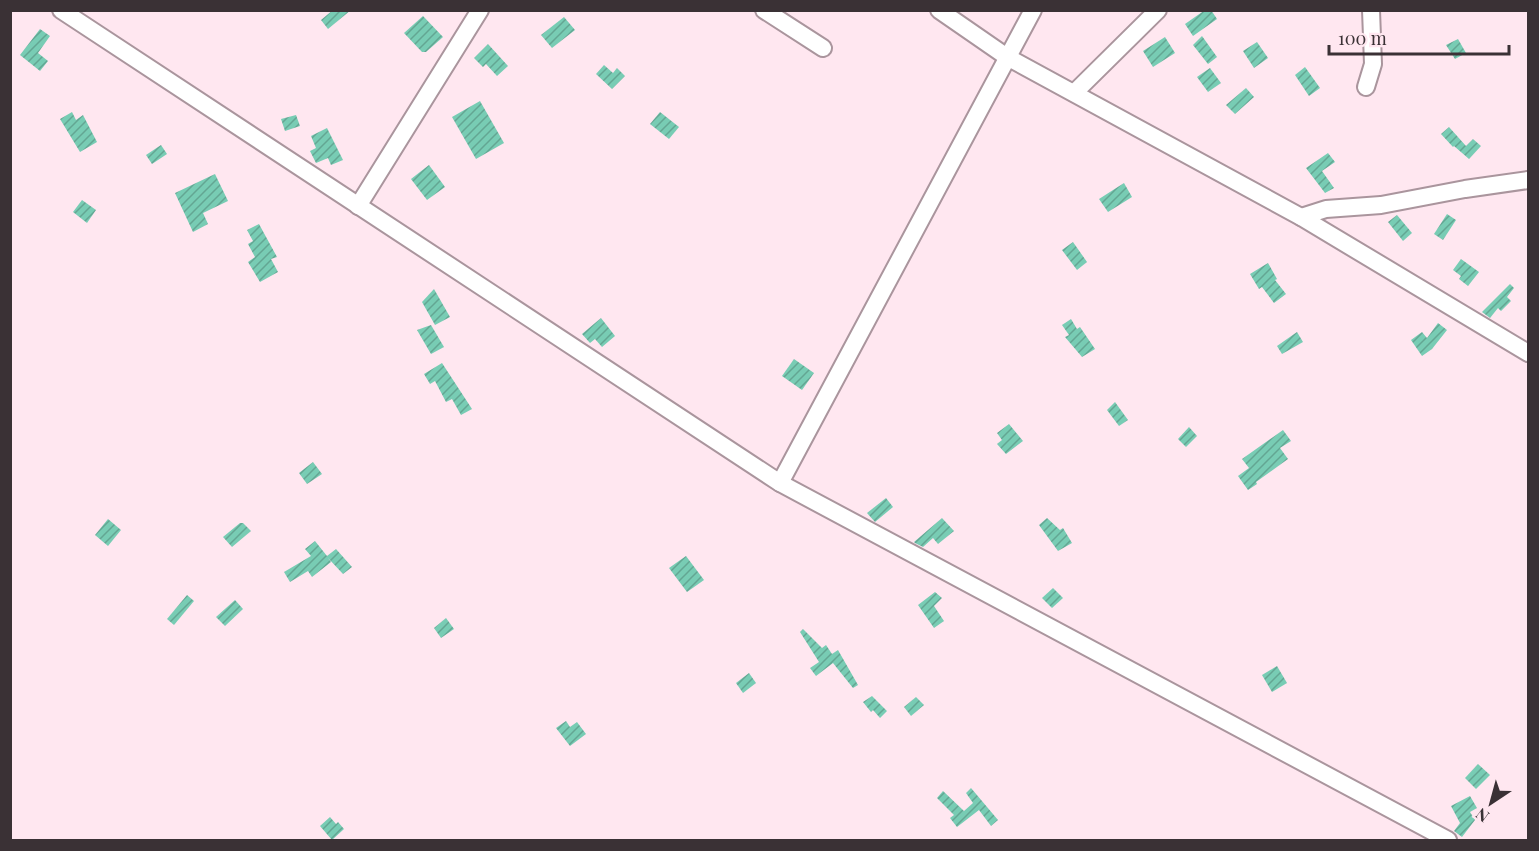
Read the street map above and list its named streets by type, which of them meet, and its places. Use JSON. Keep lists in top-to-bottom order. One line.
{"scale_bar":"100 m","north":"bottom left"}
